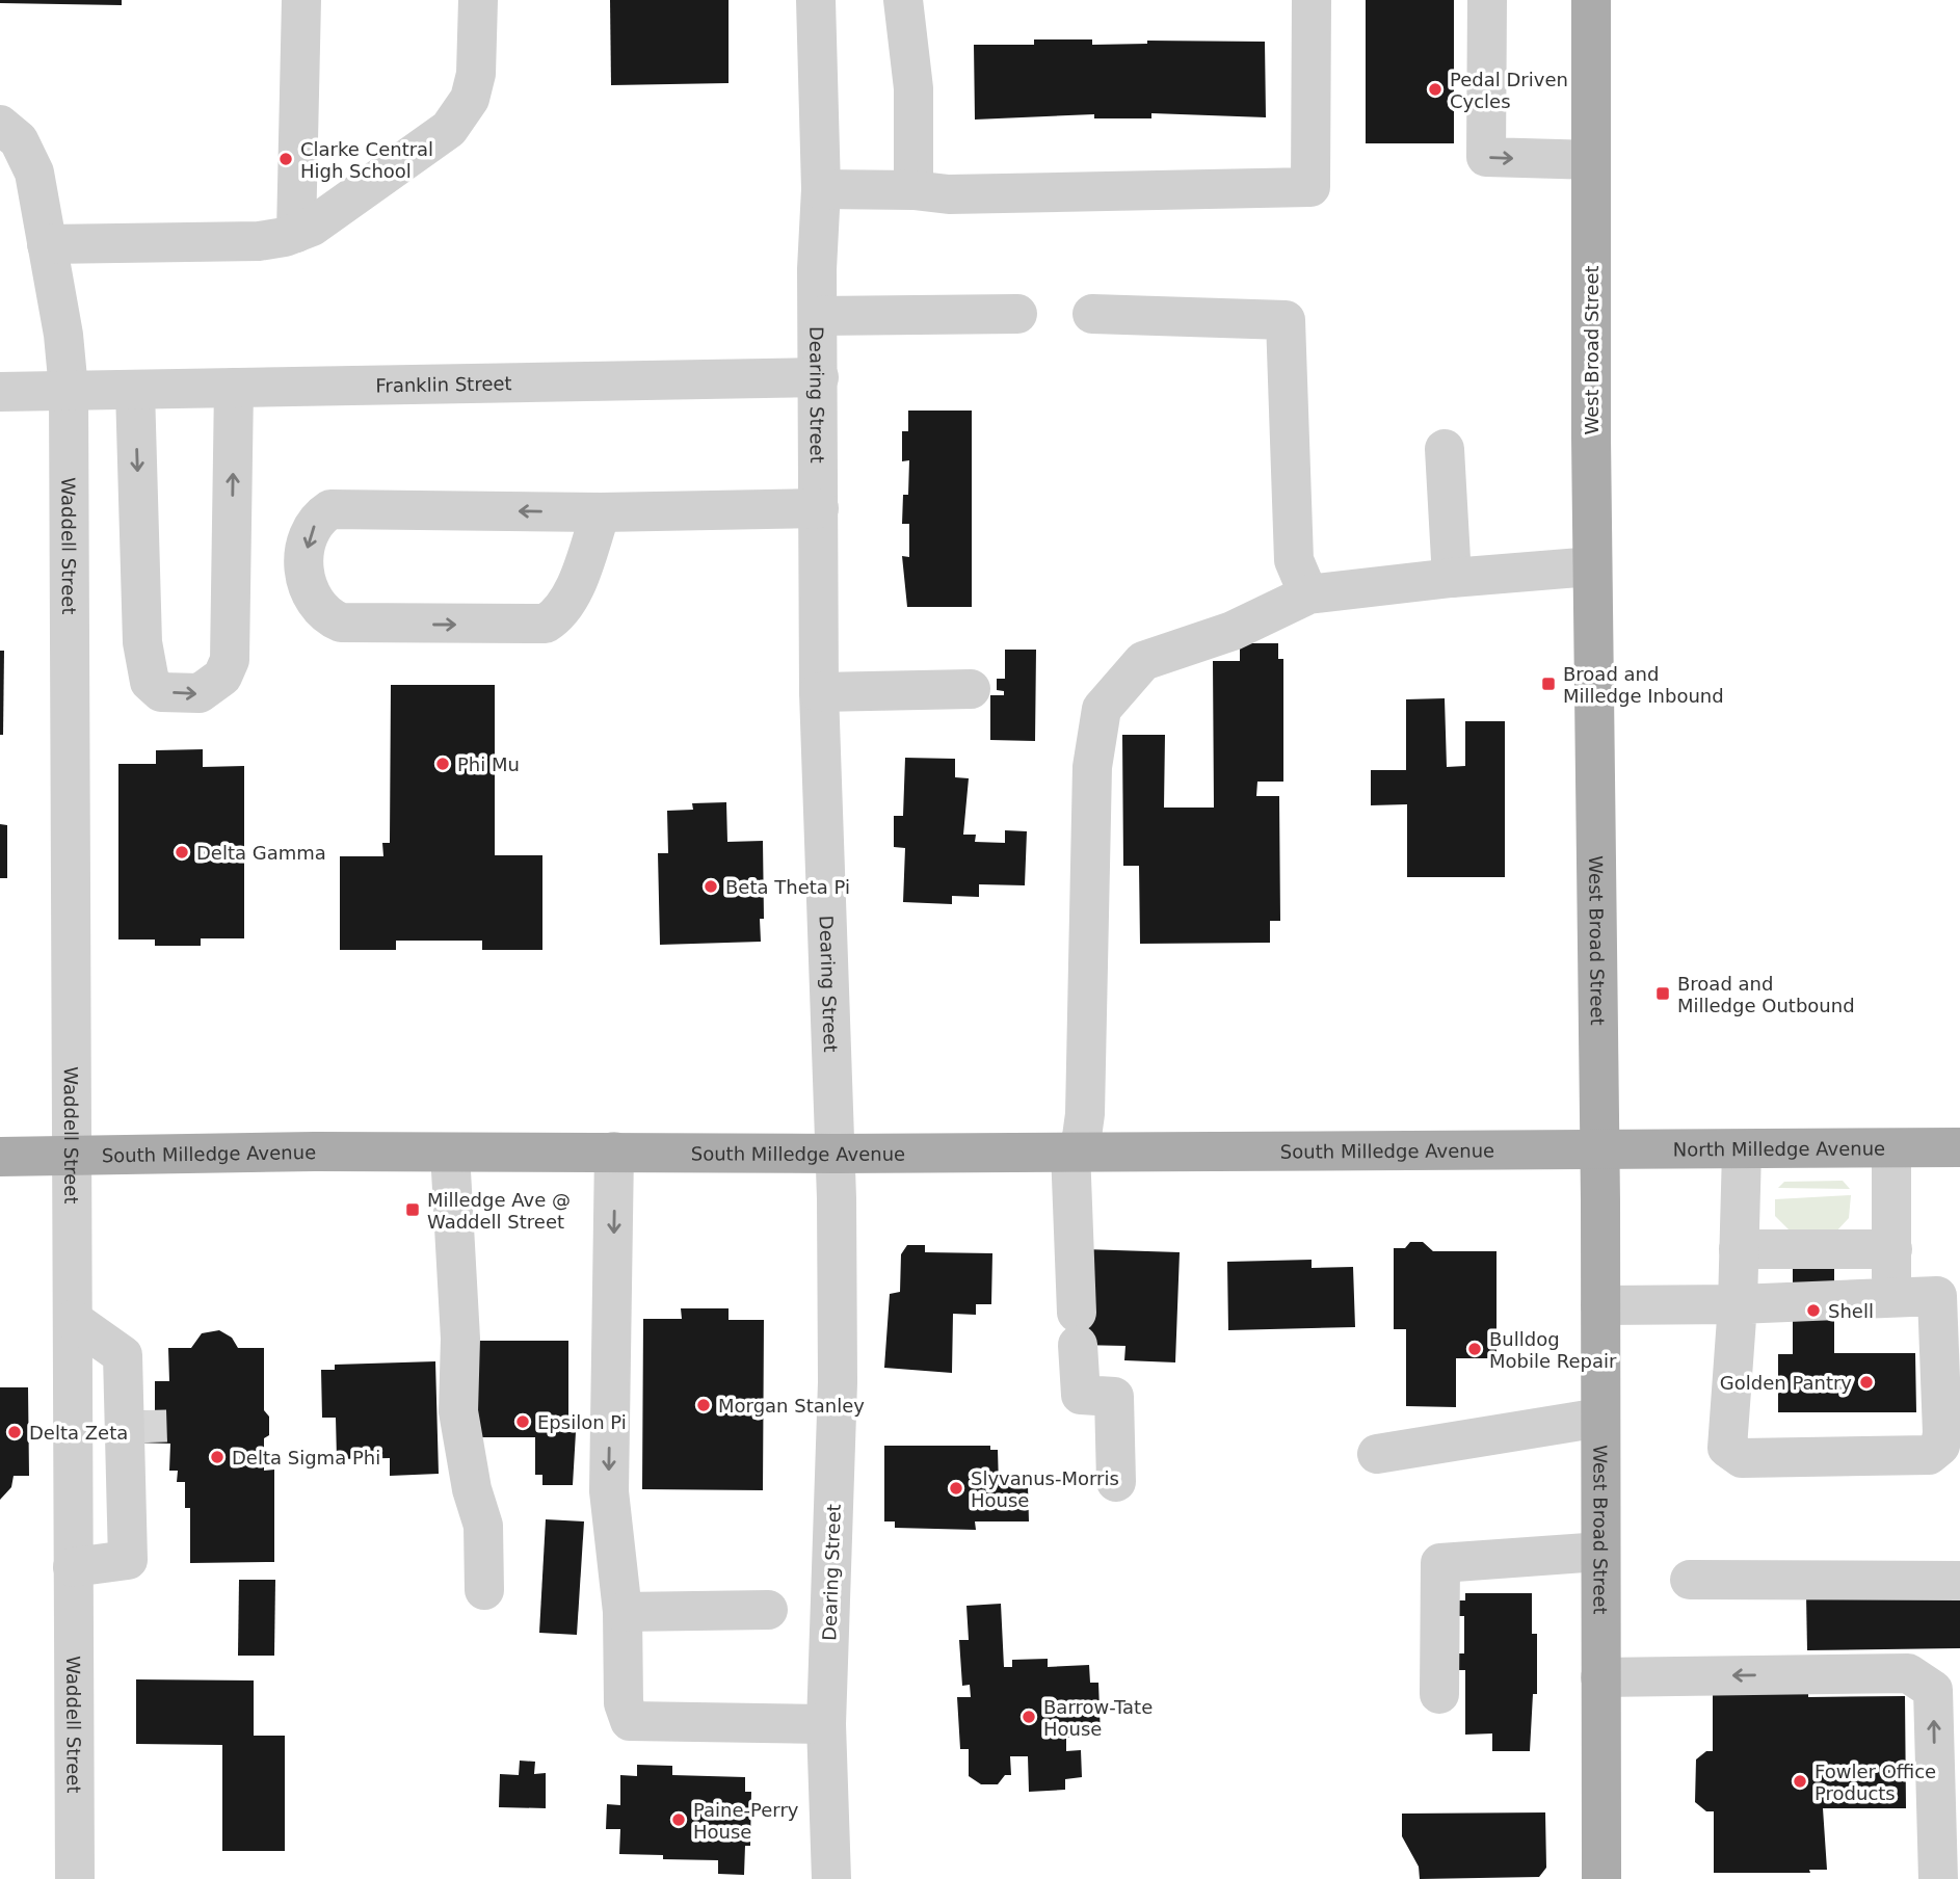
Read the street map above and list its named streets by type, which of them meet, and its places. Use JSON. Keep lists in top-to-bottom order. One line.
{"streets":{"main road":["West Broad Street","North Milledge Avenue","South Milledge Avenue"],"street":["Franklin Street","Dearing Street","Waddell Street"]},"crossings":[["West Broad Street","North Milledge Avenue"],["West Broad Street","South Milledge Avenue"],["Franklin Street","Dearing Street"],["Franklin Street","Waddell Street"],["Dearing Street","South Milledge Avenue"],["Waddell Street","South Milledge Avenue"],["North Milledge Avenue","South Milledge Avenue"]],"places":{"other":["Pedal Driven Cycles","Clarke Central High School","Phi Mu","Delta Gamma","Beta Theta Pi","Shell","Bulldog Mobile Repair","Golden Pantry","Morgan Stanley","Epsilon Pi","Delta Zeta","Delta Sigma Phi","Slyvanus-Morris House","Barrow-Tate House","Fowler Office Products","Paine-Perry House"],"transit":["Broad and Milledge Inbound","Broad and Milledge Outbound","Milledge Ave @ Waddell Street"]}}
